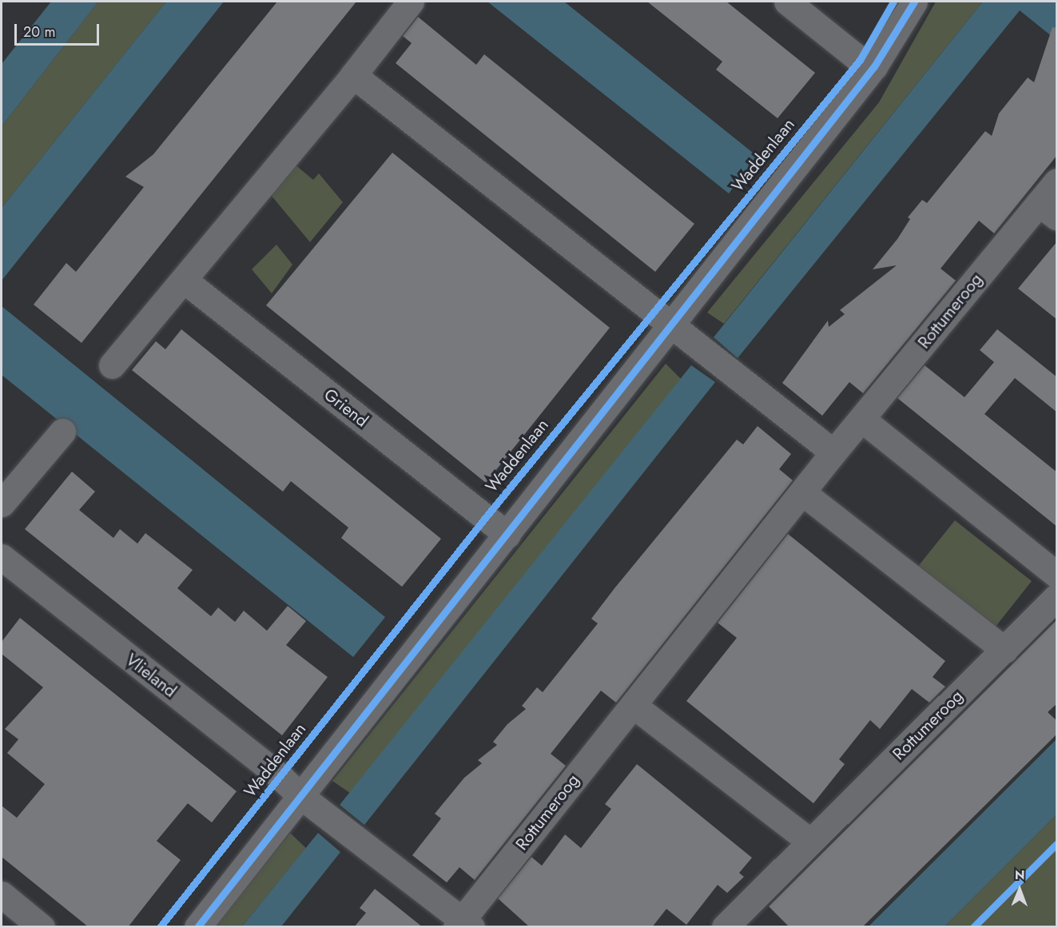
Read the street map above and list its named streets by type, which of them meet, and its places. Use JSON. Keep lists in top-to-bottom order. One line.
{"streets":{"street":["Waddenlaan","Rottumeroog","Griend","Vlieland"]},"crossings":[["Waddenlaan","Rottumeroog"],["Waddenlaan","Griend"],["Waddenlaan","Vlieland"],["Rottumeroog","Vlieland"]],"scale_bar":"20 m","north":"top"}
